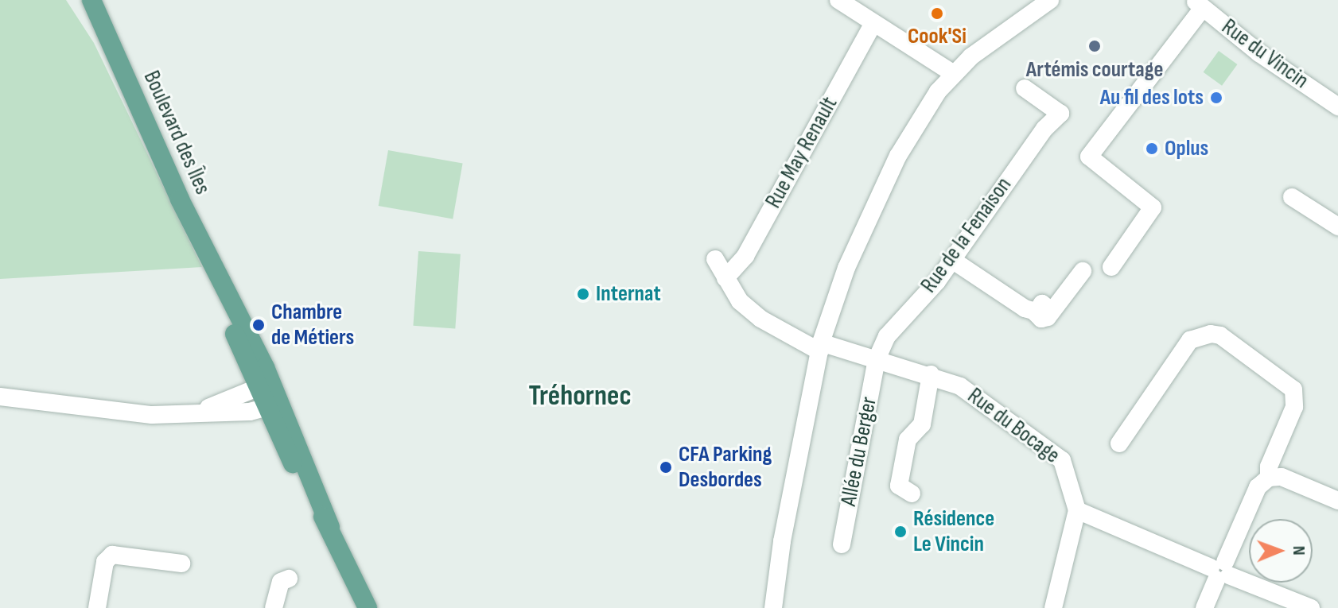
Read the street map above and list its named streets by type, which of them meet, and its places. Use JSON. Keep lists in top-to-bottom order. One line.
{"streets":{"main road":["Boulevard des Îles"],"street":["Rue du Vincin","Rue May Renault","Rue de la Fenaison","Rue du Bocage","Allée du Berger"]},"crossings":[["Rue May Renault","Rue du Bocage"],["Rue de la Fenaison","Rue du Bocage"],["Rue de la Fenaison","Allée du Berger"],["Rue du Bocage","Allée du Berger"]],"districts":["Tréhornec"],"places":["Cook'Si","Artémis courtage","Au fil des lots","Oplus","Internat","Chambre de Métiers","CFA Parking Desbordes","Résidence Le Vincin"],"north":"right"}
